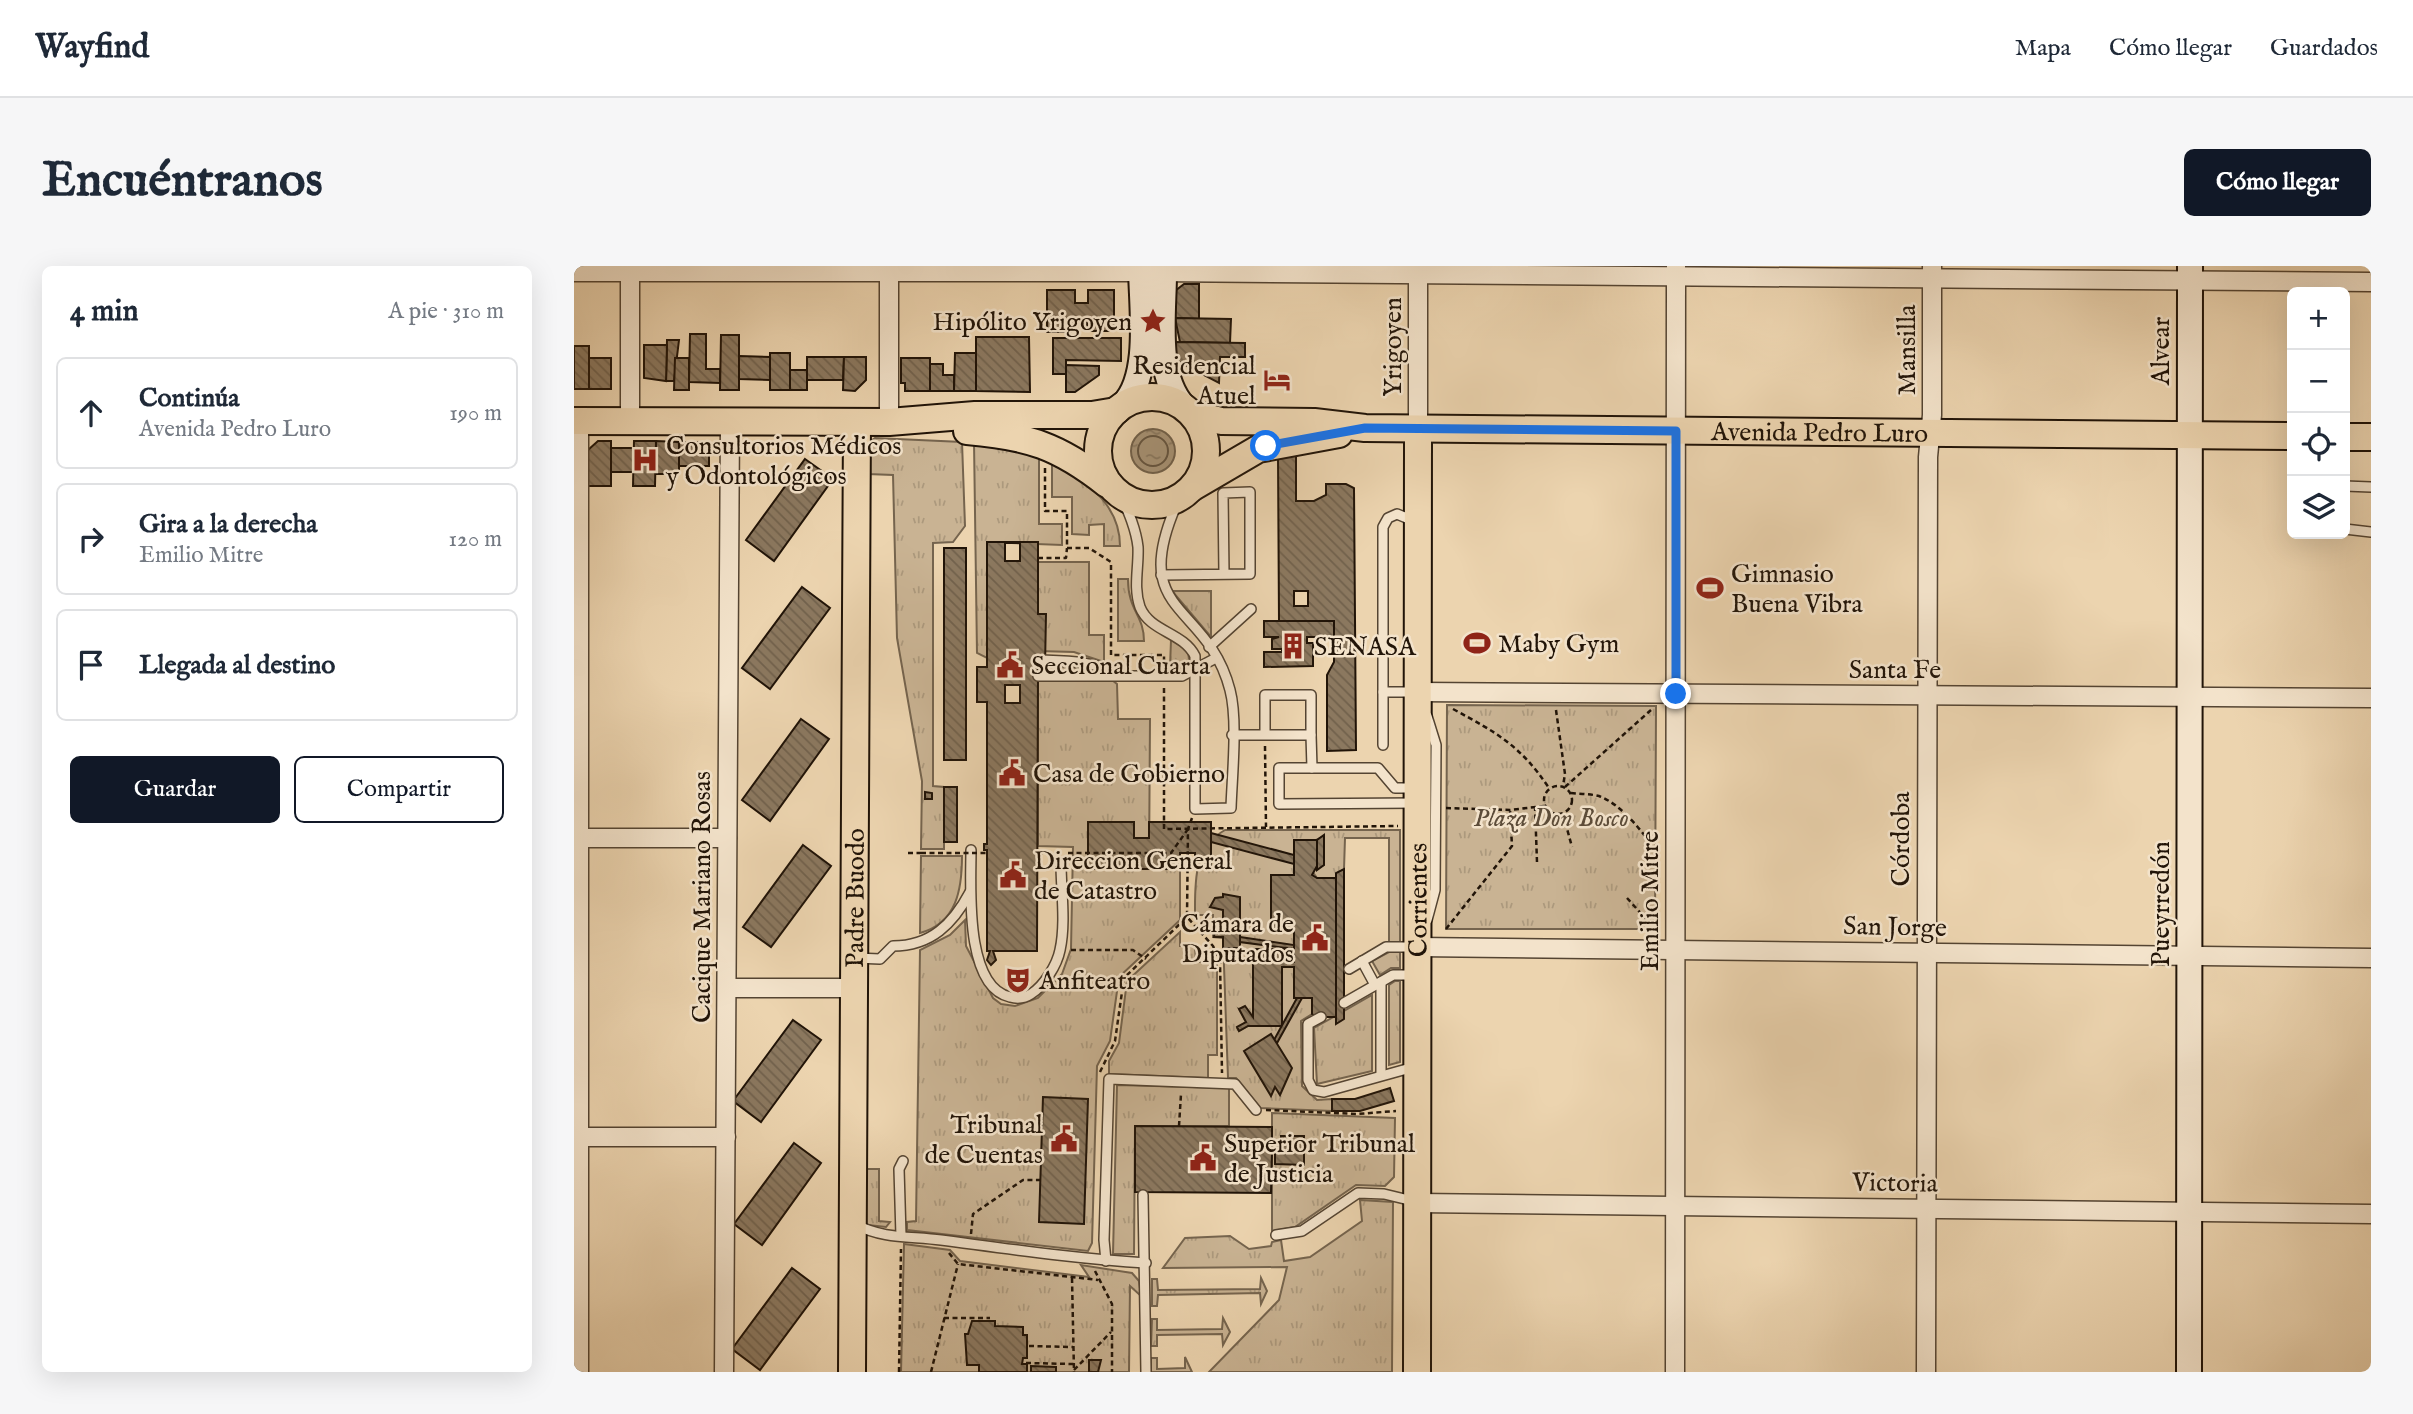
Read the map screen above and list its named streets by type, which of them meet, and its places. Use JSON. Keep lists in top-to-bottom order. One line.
{"streets":{"main road":["Avenida Pedro Luro","Padre Buodo","Corrientes"],"street":["Yrigoyen","Mansilla","Alvear","Santa Fe","Córdoba","Cacique Mariano Rosas","Emilio Mitre","Pueyrredón","San Jorge","Victoria"]},"crossings":[["Yrigoyen","Avenida Pedro Luro"],["Yrigoyen","Corrientes"],["Mansilla","Avenida Pedro Luro"],["Mansilla","Córdoba"],["Alvear","Avenida Pedro Luro"],["Alvear","Pueyrredón"],["Avenida Pedro Luro","Córdoba"],["Avenida Pedro Luro","Corrientes"],["Avenida Pedro Luro","Emilio Mitre"],["Avenida Pedro Luro","Pueyrredón"],["Santa Fe","Córdoba"],["Santa Fe","Corrientes"],["Santa Fe","Emilio Mitre"],["Santa Fe","Pueyrredón"],["Córdoba","San Jorge"],["Córdoba","Victoria"],["Corrientes","San Jorge"],["Corrientes","Victoria"],["Emilio Mitre","San Jorge"],["Emilio Mitre","Victoria"],["Pueyrredón","San Jorge"],["Pueyrredón","Victoria"]],"parks":["Plaza Don Bosco"],"places":{"place":["Hipólito Yrigoyen"],"hotel":["Residencial Atuel"],"hospital":["Consultorios Médicos y Odontológicos"],"sports":["Gimnasio Buena Vibra","Maby Gym"],"building":["SENASA"],"public building":["Seccional Cuarta","Casa de Gobierno","Direccion General de Catastro","Cámara de Diputados","Tribunal de Cuentas","Superior Tribunal de Justicia"],"theatre":["Anfiteatro"]},"page":{"header":"Wayfind","nav":["Mapa","Cómo llegar","Guardados"],"buttons":["Cómo llegar",["Guardar","Compartir"]],"title":"Encuéntranos","heading":["4 min","A pie · 310 m"],"map_buttons":["+","−"],"list":[["Continúa","Avenida Pedro Luro","190 m"],["Gira a la derecha","Emilio Mitre","120 m"],"Llegada al destino"]}}
